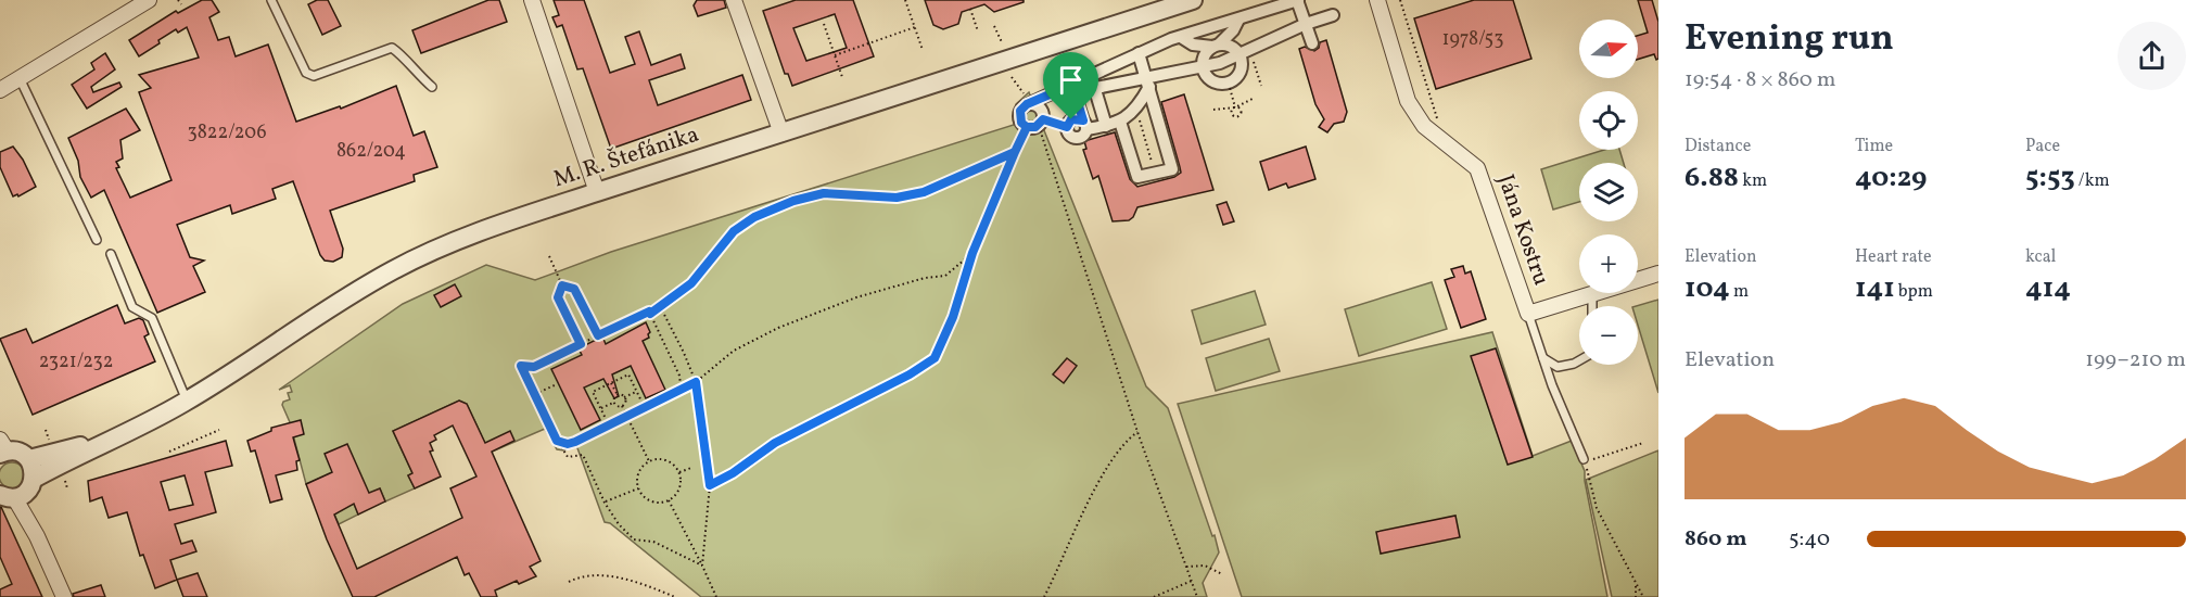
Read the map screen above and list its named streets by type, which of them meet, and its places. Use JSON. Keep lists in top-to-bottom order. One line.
{"streets":{"street":["M. R. Štefánika","Jána Kostru"]},"house_numbers":["1978/53","3822/206","862/204","2321/232"],"north":"right","page":{"heading":["Evening run","19:54 · 8 × 860 m"],"map_buttons":["+","−"],"stats":[["Distance","6.88 km"],["Time","40:29"],["Pace","5:53 /km"],["Elevation","104 m"],["Heart rate","141 bpm"],["kcal","414"]],"chart":["Elevation","199–210 m"],"list":[{"name":"860 m","note":"5:40"}]}}
